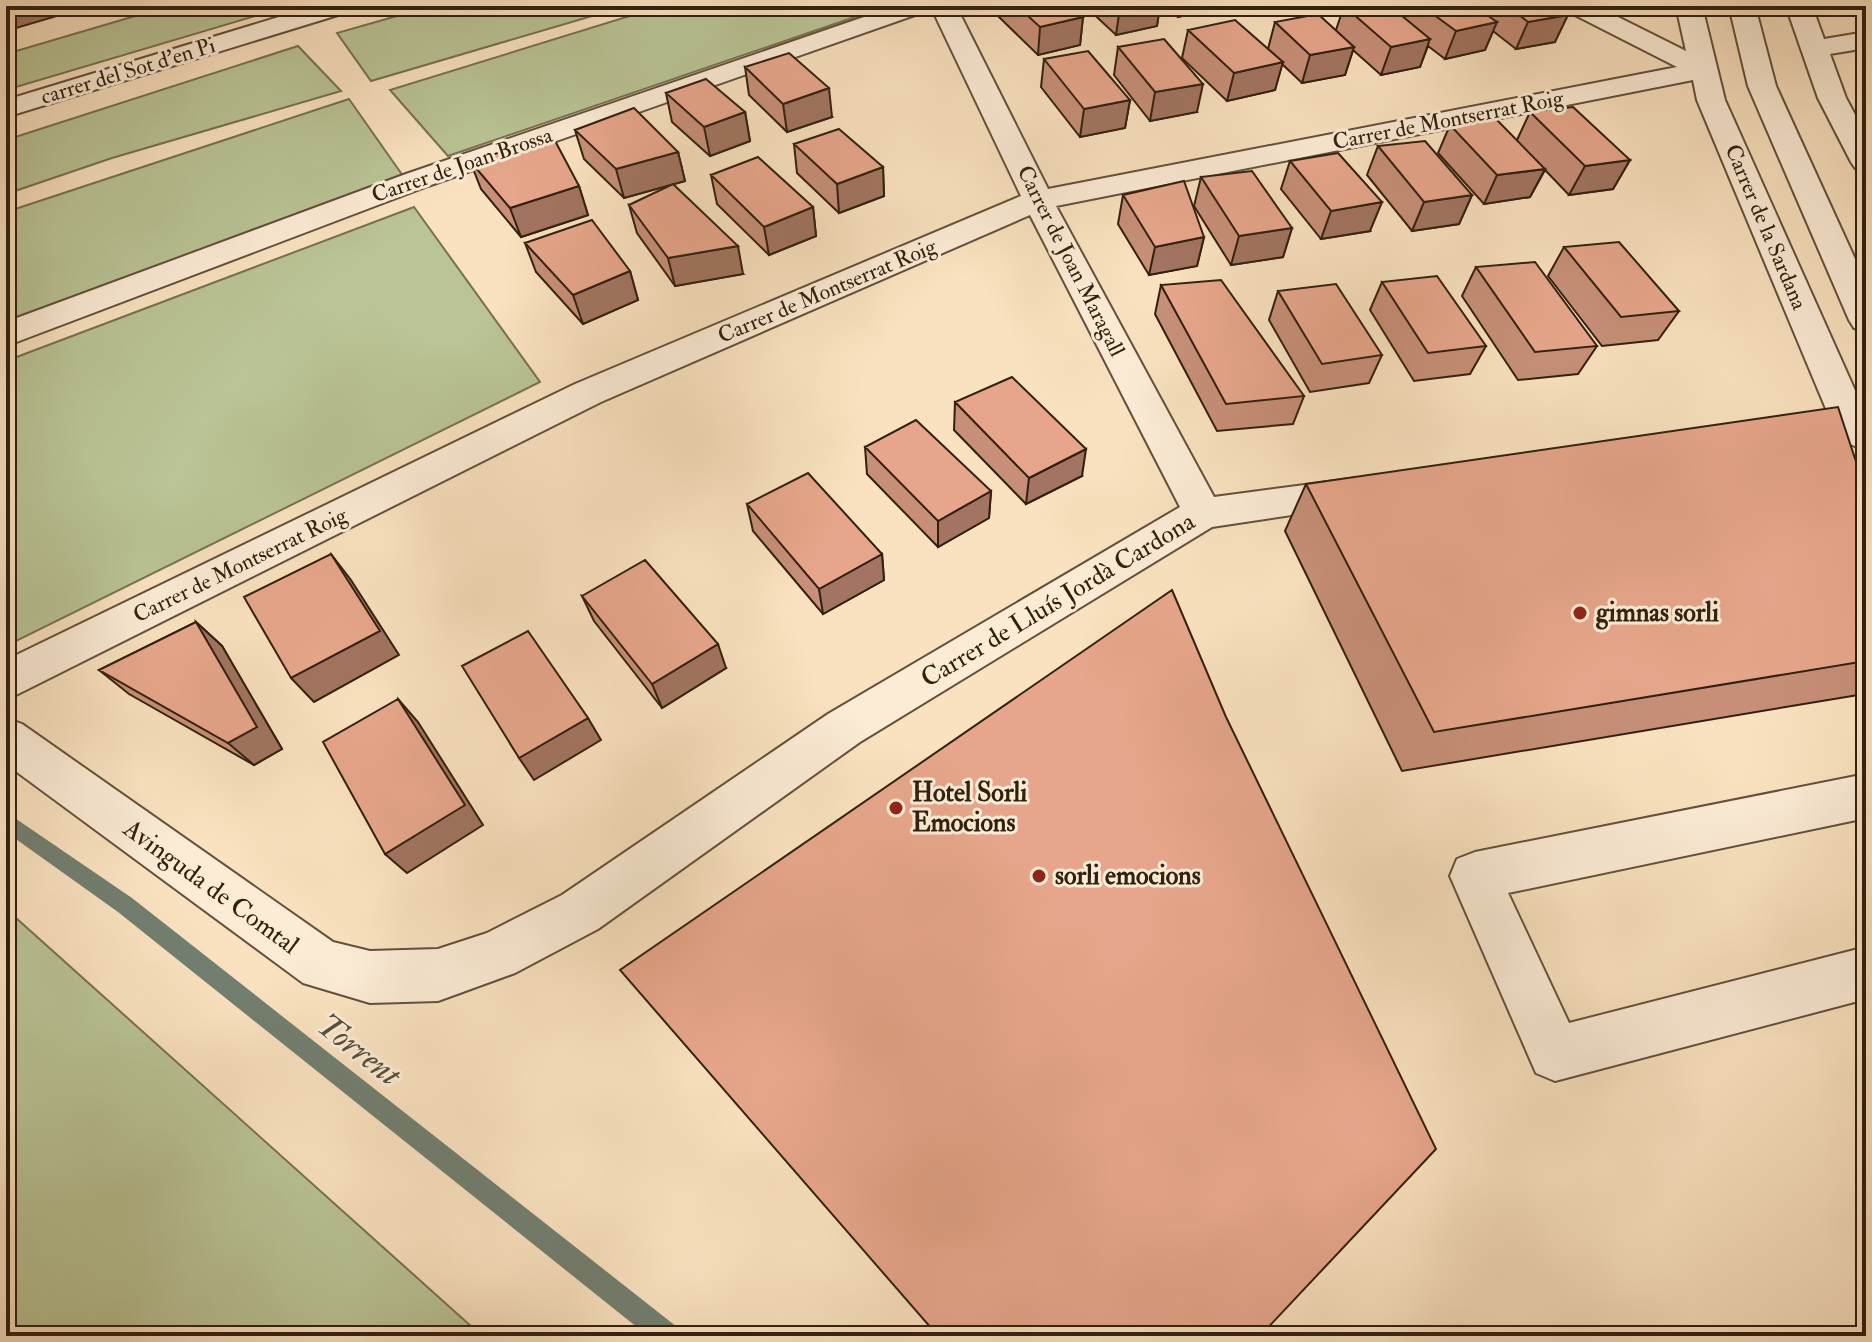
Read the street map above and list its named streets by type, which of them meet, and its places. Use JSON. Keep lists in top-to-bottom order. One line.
{"streets":{"street":["carrer del Sot d'en Pi","Carrer de Montserrat Roig","Carrer de Joan Brossa","Carrer de la Sardana","Carrer de Joan Maragall","Carrer de Lluís Jordà Cardona","Avinguda de Comtal"]},"crossings":[["Carrer de Montserrat Roig","Carrer de la Sardana"],["Carrer de Montserrat Roig","Carrer de Joan Maragall"],["Carrer de Joan Maragall","Carrer de Lluís Jordà Cardona"],["Carrer de Lluís Jordà Cardona","Avinguda de Comtal"]],"water":["Torrent"],"places":["gimnas sorli","Hotel Sorli Emocions","sorli emocions"]}
